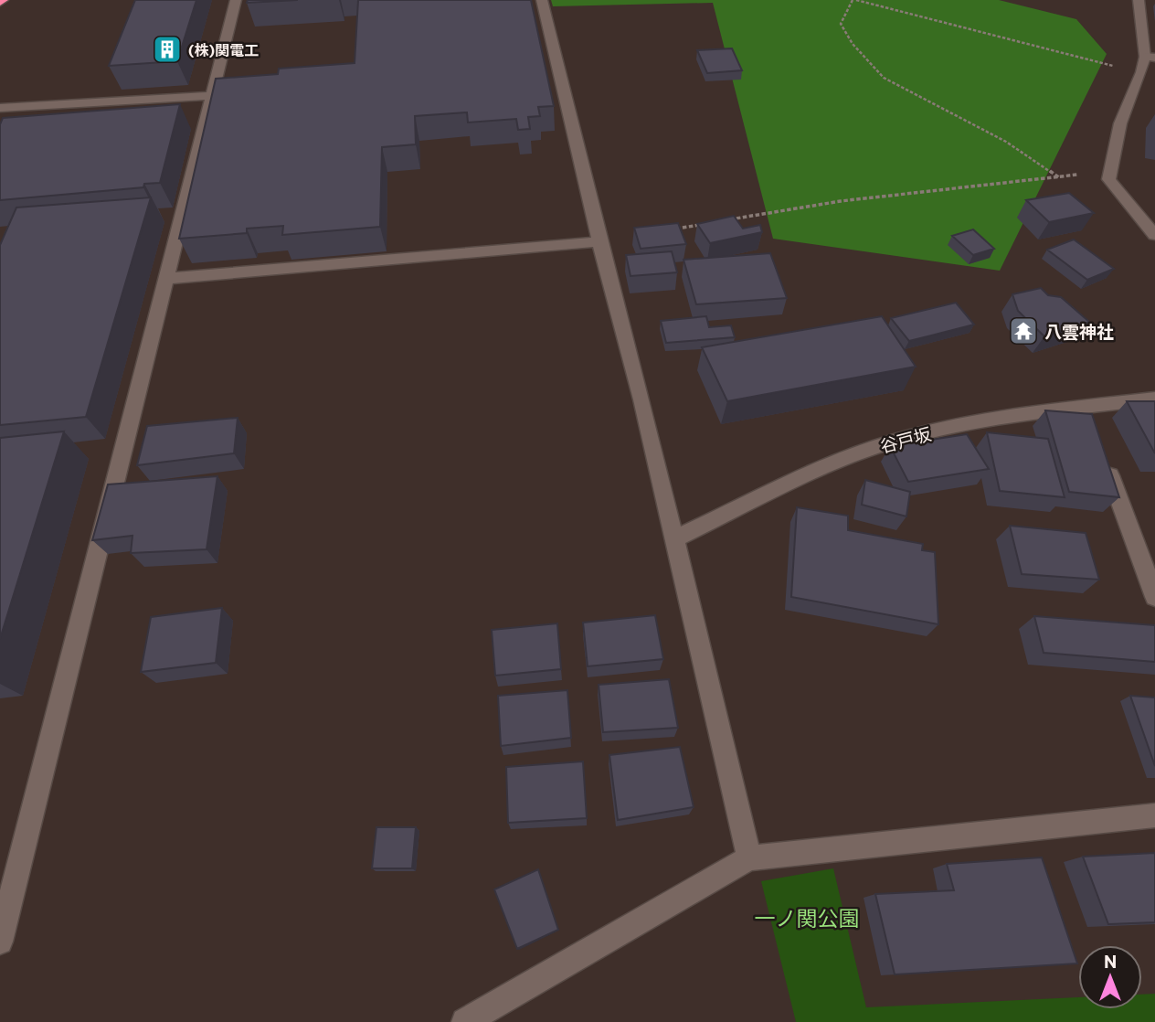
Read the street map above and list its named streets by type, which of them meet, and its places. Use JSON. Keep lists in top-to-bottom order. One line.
{"streets":{"street":["谷戸坂"]},"parks":["一ノ関公園"],"places":{"building":["(株)関電工"],"temple":["八雲神社"]},"north":"top"}
